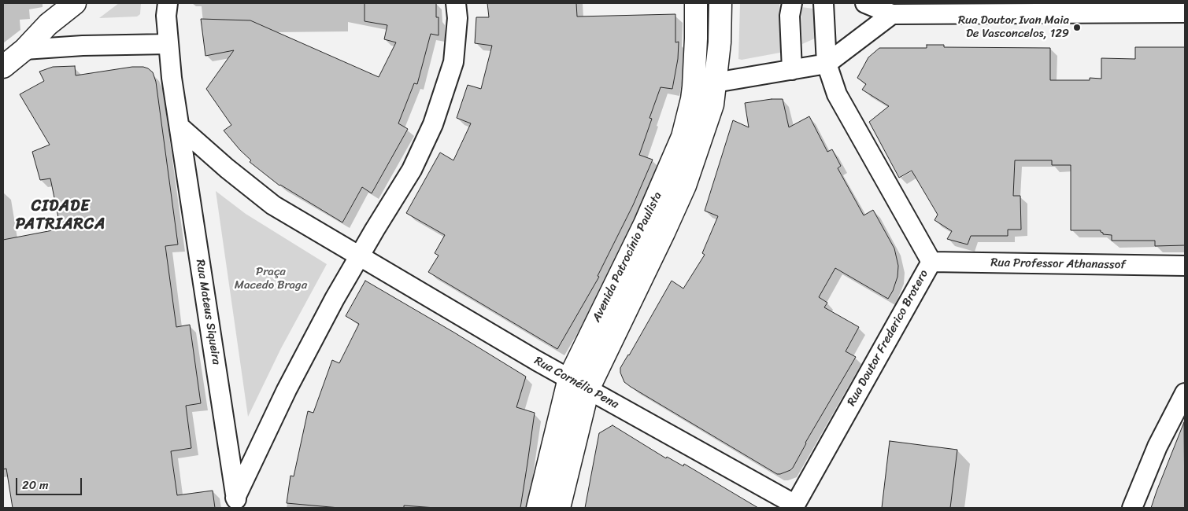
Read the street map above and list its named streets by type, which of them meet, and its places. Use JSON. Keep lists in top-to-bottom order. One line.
{"streets":{"street":["Avenida Patrocínio Paulista","Rua Professor Athanassof","Rua Mateus Siqueira","Rua Doutor Frederico Brotero","Rua Cornélio Pena"]},"crossings":[["Avenida Patrocínio Paulista","Rua Cornélio Pena"],["Rua Professor Athanassof","Rua Doutor Frederico Brotero"],["Rua Doutor Frederico Brotero","Rua Cornélio Pena"]],"districts":["CIDADE PATRIARCA"],"parks":["Praça Macedo Braga"],"places":["Rua Doutor Ivan Maia De Vasconcelos, 129"],"scale_bar":"20 m"}
